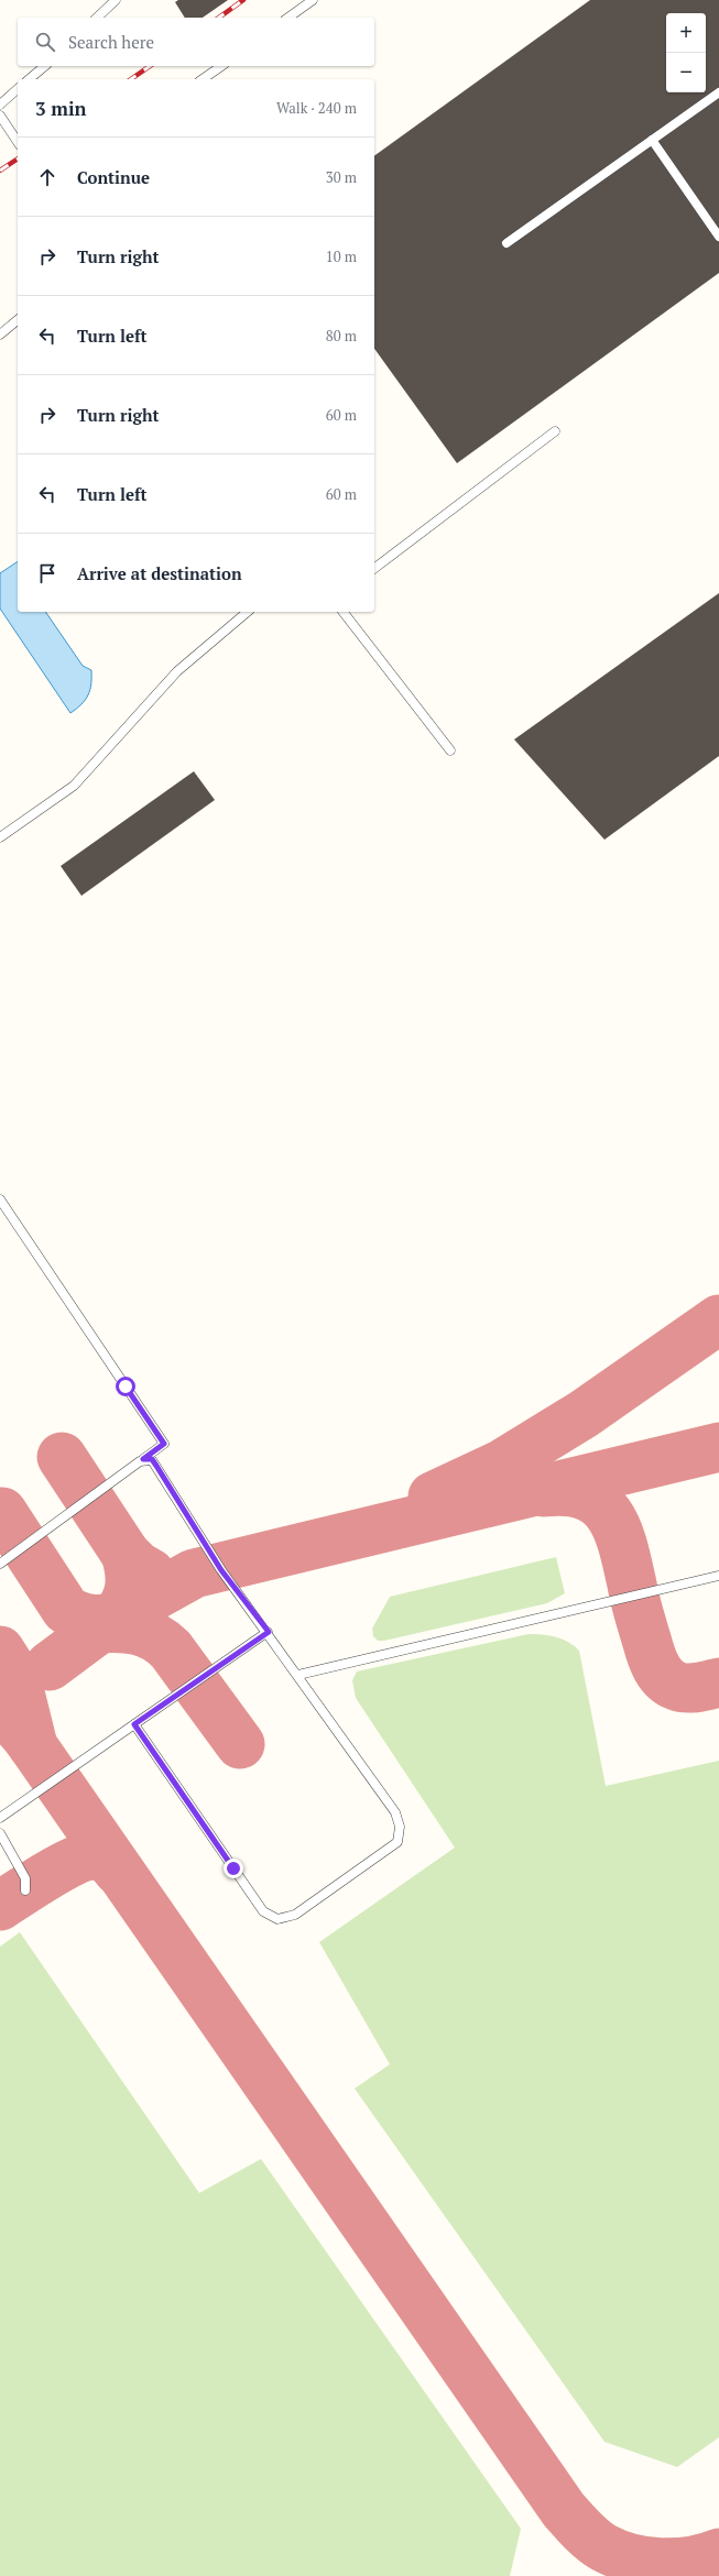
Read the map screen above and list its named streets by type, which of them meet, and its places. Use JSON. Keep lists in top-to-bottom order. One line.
{"page":{"map_buttons":["+","−"],"search":"Search here","heading":["3 min","Walk · 240 m"],"list":[["Continue","30 m"],["Turn right","10 m"],["Turn left","80 m"],["Turn right","60 m"],["Turn left","60 m"],"Arrive at destination"]}}
